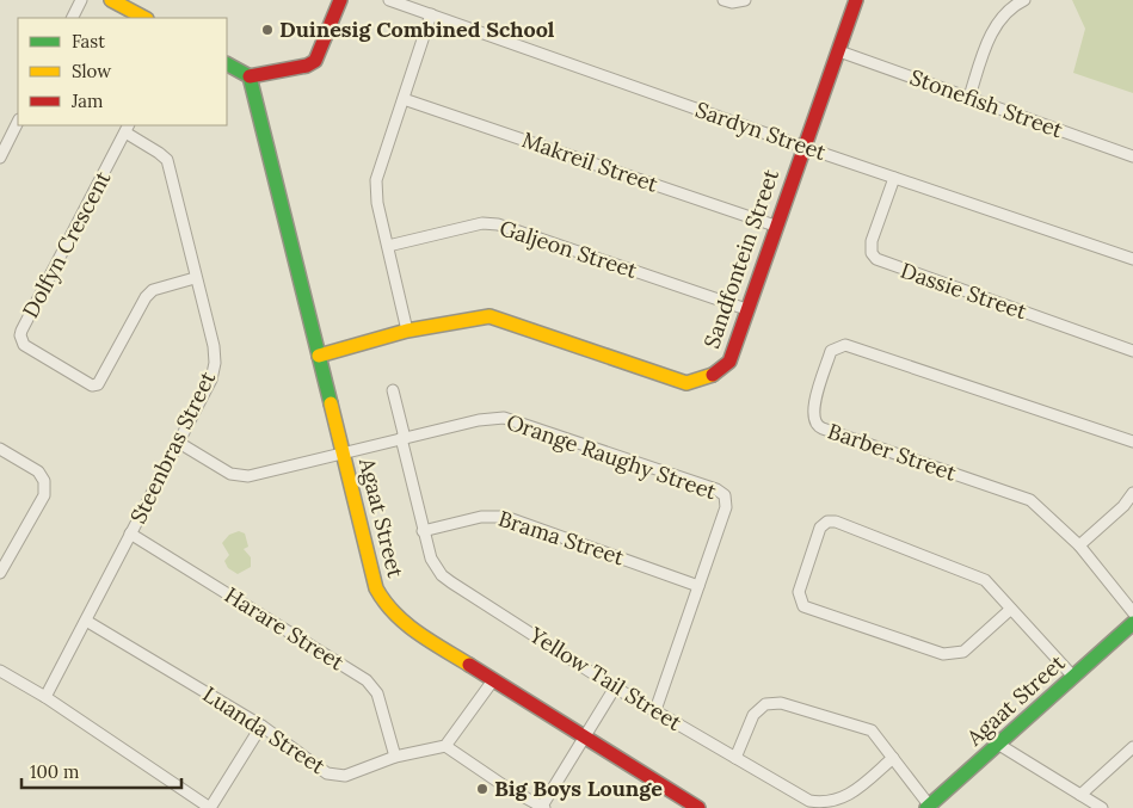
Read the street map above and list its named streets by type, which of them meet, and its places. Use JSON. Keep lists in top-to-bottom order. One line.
{"streets":{"street":["Stonefish Street","Sardyn Street","Makreil Street","Dolfyn Crescent","Galjeon Street","Sandfontein Street","Dassie Street","Steenbras Street","Barber Street","Orange Raughy Street","Agaat Street","Brama Street","Harare Street","Yellow Tail Street","Luanda Street"]},"crossings":[["Stonefish Street","Sandfontein Street"],["Sardyn Street","Sandfontein Street"],["Sardyn Street","Dassie Street"],["Makreil Street","Sandfontein Street"],["Dolfyn Crescent","Steenbras Street"],["Galjeon Street","Sandfontein Street"],["Sandfontein Street","Agaat Street"],["Steenbras Street","Orange Raughy Street"],["Steenbras Street","Harare Street"],["Steenbras Street","Luanda Street"],["Orange Raughy Street","Agaat Street"],["Orange Raughy Street","Brama Street"],["Orange Raughy Street","Yellow Tail Street"],["Brama Street","Yellow Tail Street"],["Harare Street","Luanda Street"]],"places":["Duinesig Combined School","Big Boys Lounge"],"legend":["Fast","Slow","Jam"],"scale_bar":"100 m"}
